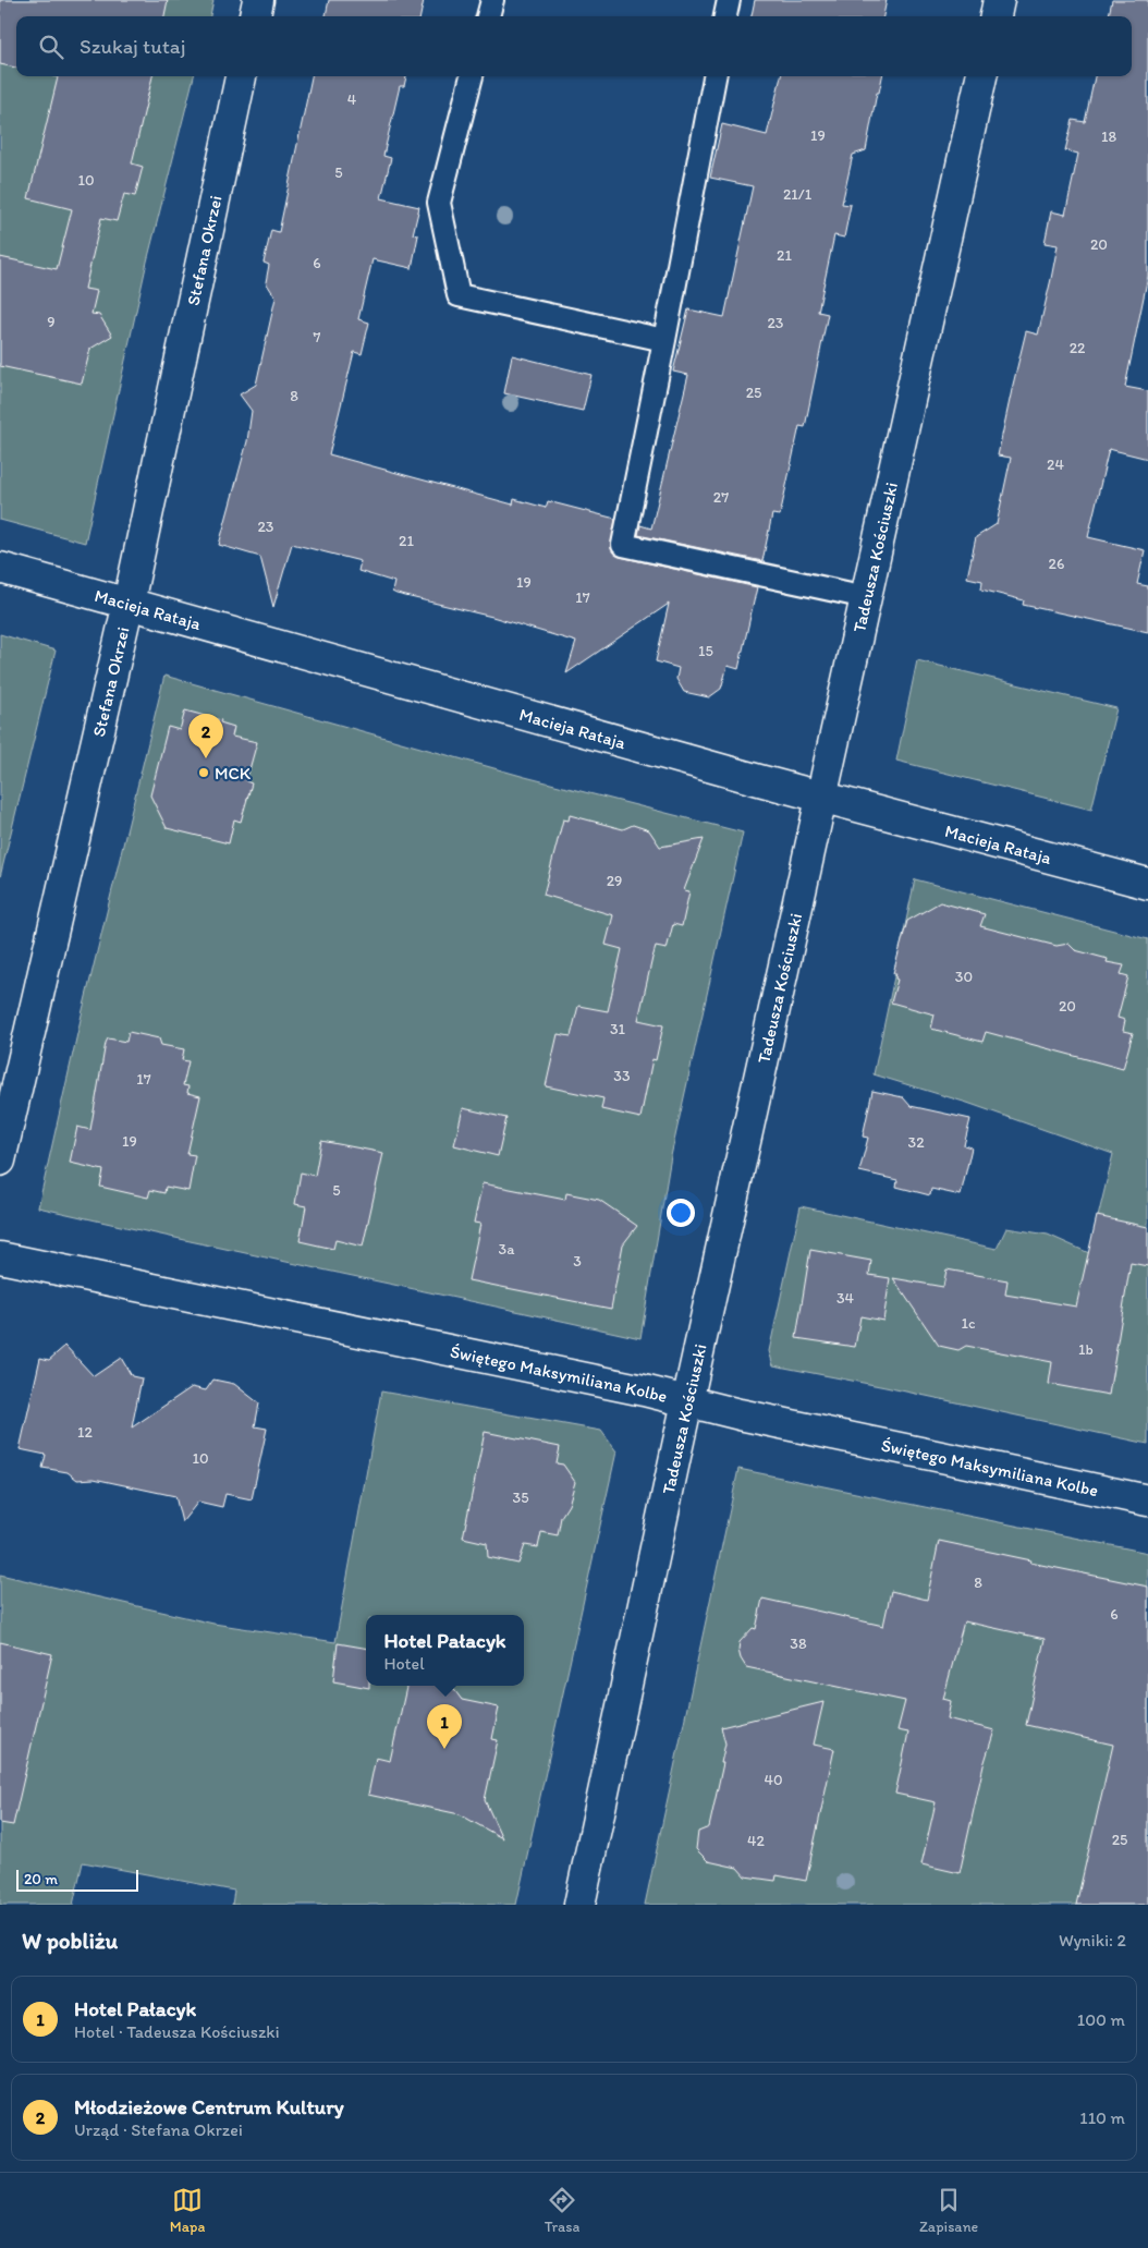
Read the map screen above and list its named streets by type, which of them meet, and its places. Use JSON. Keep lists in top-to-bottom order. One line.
{"streets":{"street":["Stefana Okrzei","Tadeusza Kościuszki","Macieja Rataja","Świętego Maksymiliana Kolbe"]},"crossings":[["Stefana Okrzei","Macieja Rataja"],["Tadeusza Kościuszki","Macieja Rataja"],["Tadeusza Kościuszki","Świętego Maksymiliana Kolbe"]],"places":["MCK"],"house_numbers":["4","19","18","5","10","21/1","20","21","6","9","23","7","22","25","8","24","27","23","21","26","19","17","15","29","30","20","31","33","17","19","32","5","3a","3","34","1c","1b","12","10","35","8","6","38","40","25","42"],"scale_bar":"20 m","page":{"search":"Szukaj tutaj","pins":["2","1"],"popup":["Hotel Pałacyk","Hotel"],"scale":"20 m","heading":["W pobliżu","Wyniki: 2"],"list":[{"mark":"1","name":"Hotel Pałacyk","note":"Hotel · Tadeusza Kościuszki","value":"100 m"},{"mark":"2","name":"Młodzieżowe Centrum Kultury","note":"Urząd · Stefana Okrzei","value":"110 m"}],"nav":["Mapa","Trasa","Zapisane"]}}
